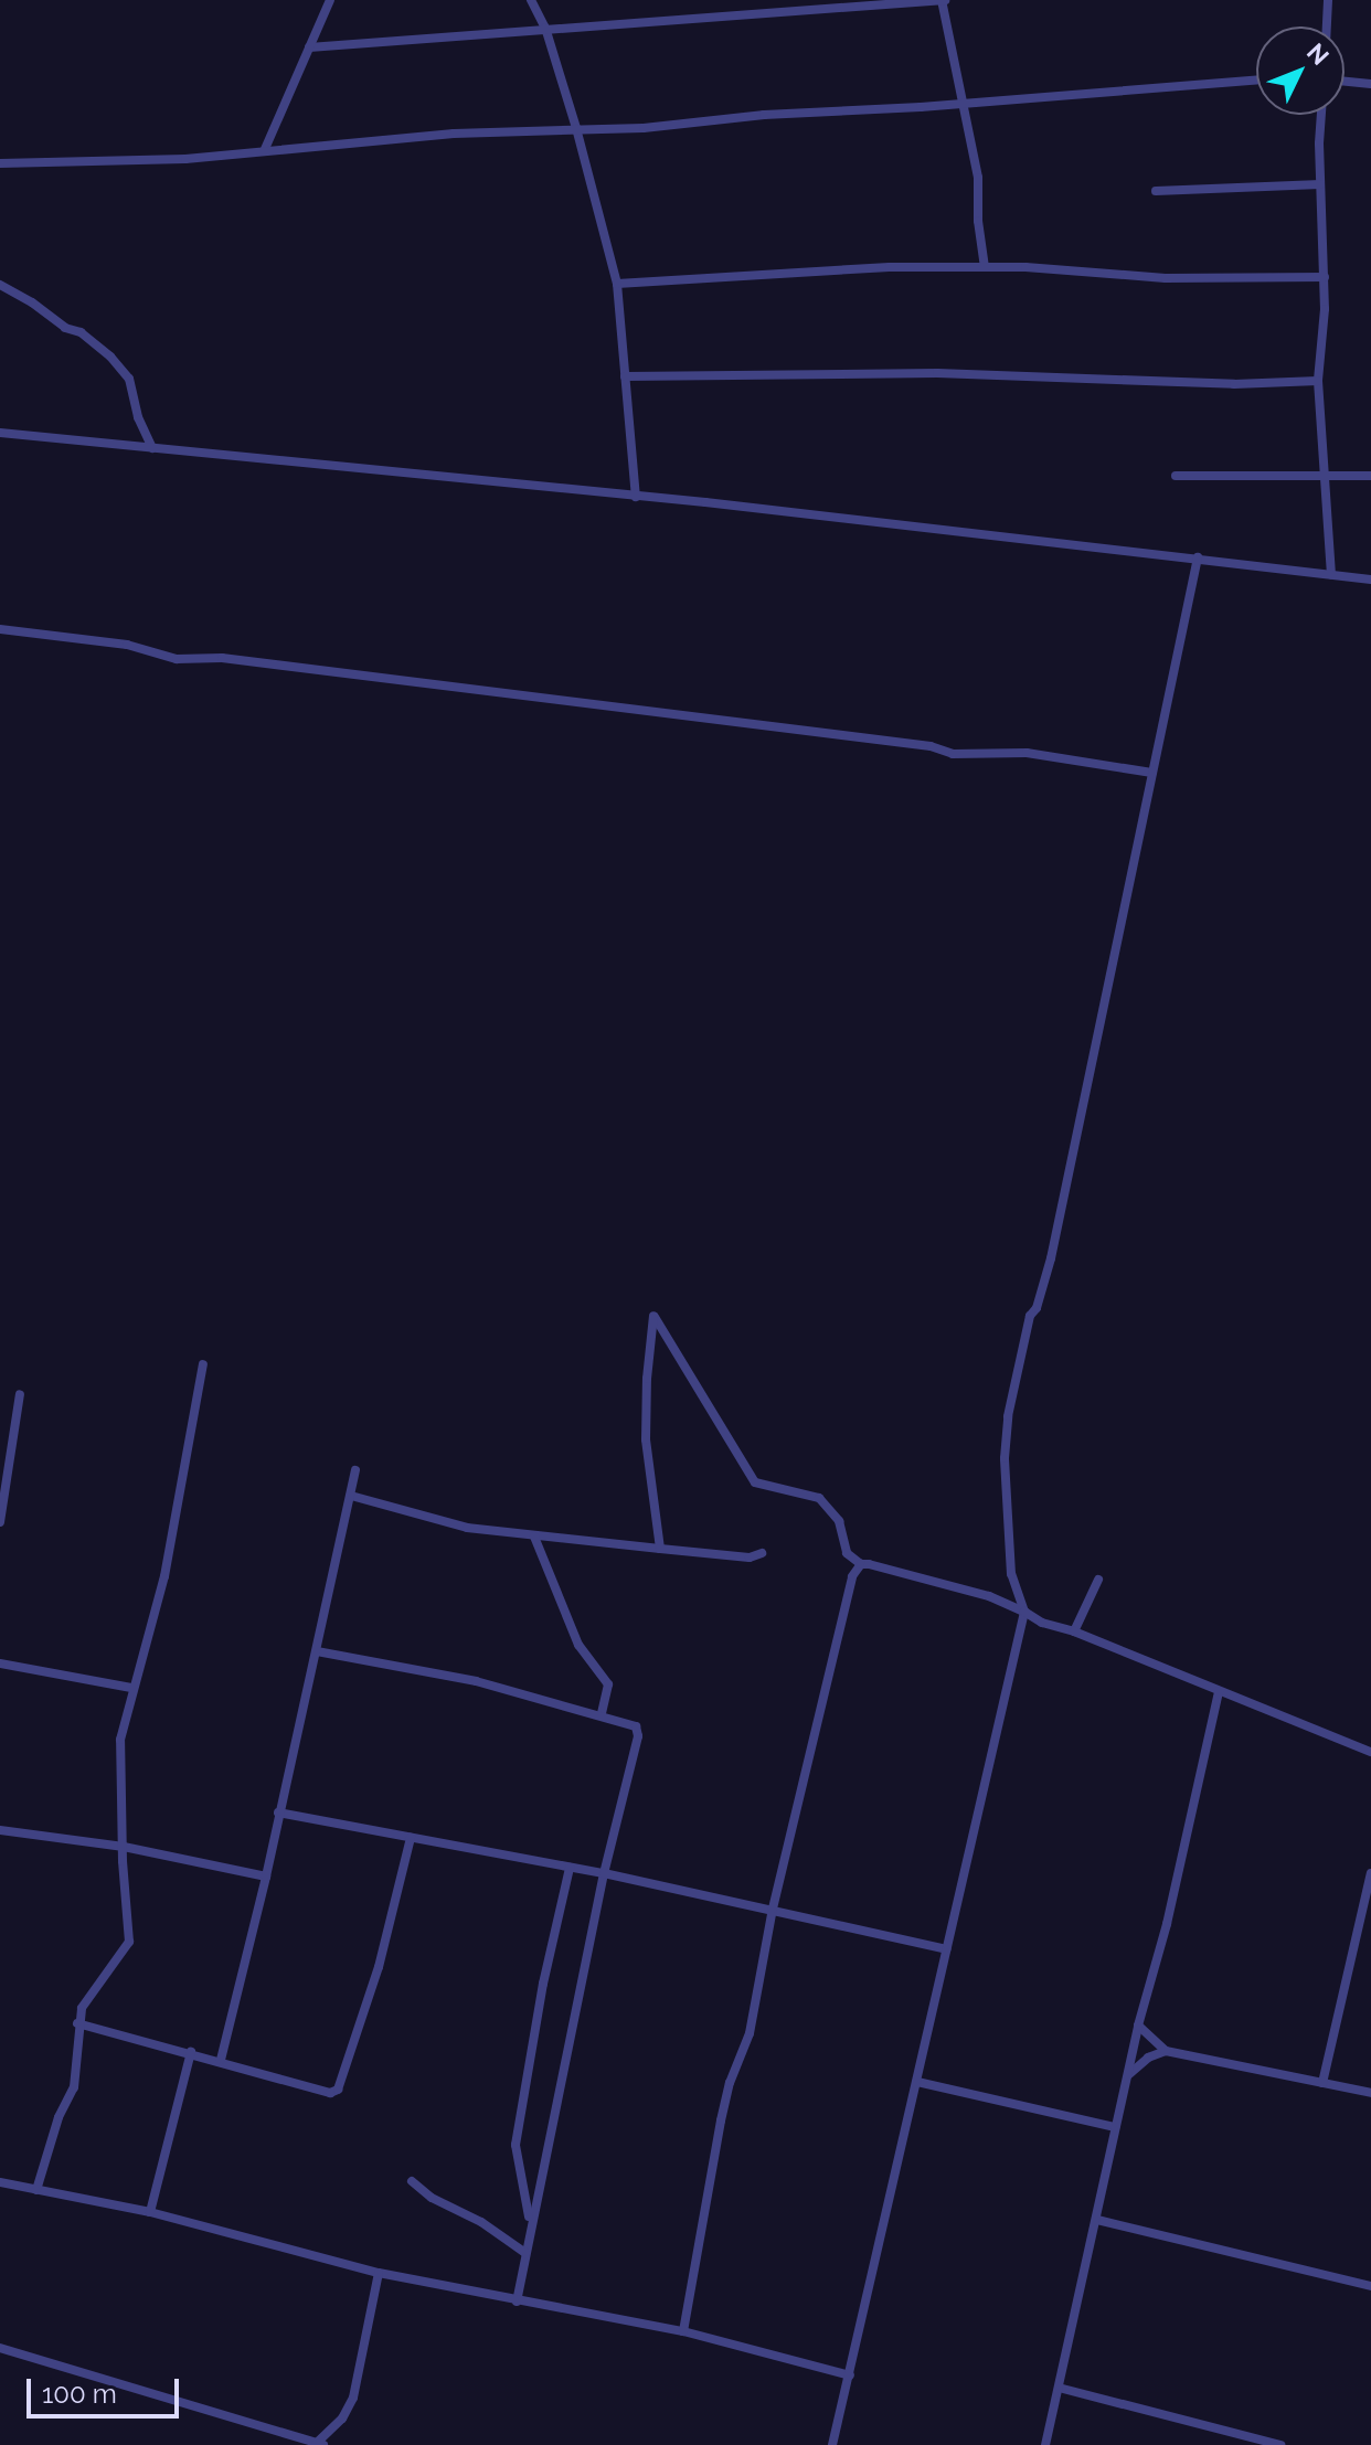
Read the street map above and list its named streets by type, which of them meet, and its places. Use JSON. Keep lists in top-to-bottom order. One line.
{"scale_bar":"100 m","north":"top right"}
